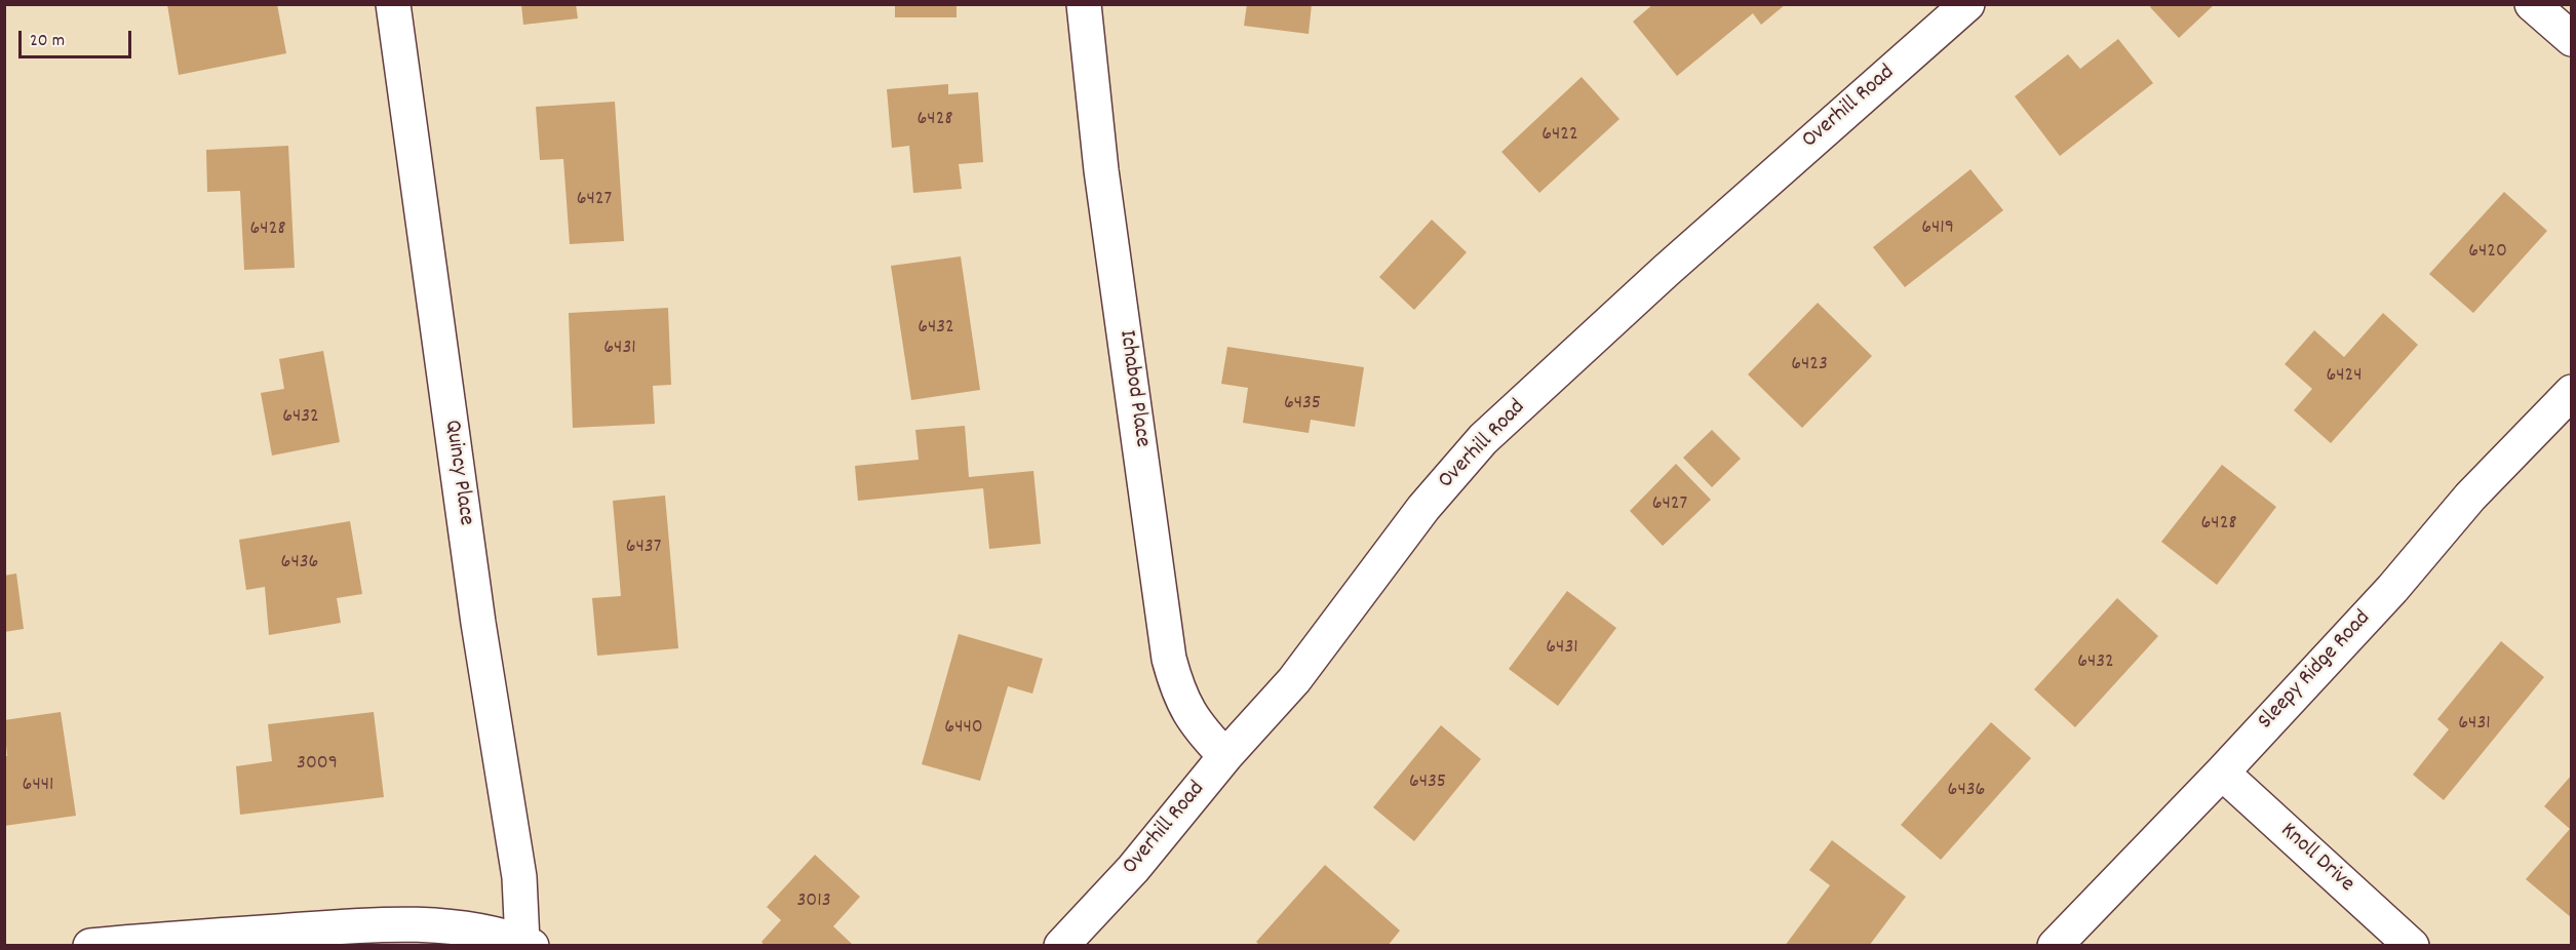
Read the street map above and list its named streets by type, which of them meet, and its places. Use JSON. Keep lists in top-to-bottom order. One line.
{"streets":{"street":["Overhill Road","Ichabod Place","Quincy Place","Sleepy Ridge Road","Knoll Drive"]},"crossings":[["Overhill Road","Ichabod Place"],["Sleepy Ridge Road","Knoll Drive"]],"house_numbers":["6428","6422","6427","6419","6428","6420","6432","6431","6423","6424","6435","6432","6427","6428","6437","6436","6431","6432","6431","6440","3009","6435","6441","6436","3013"],"scale_bar":"20 m"}
